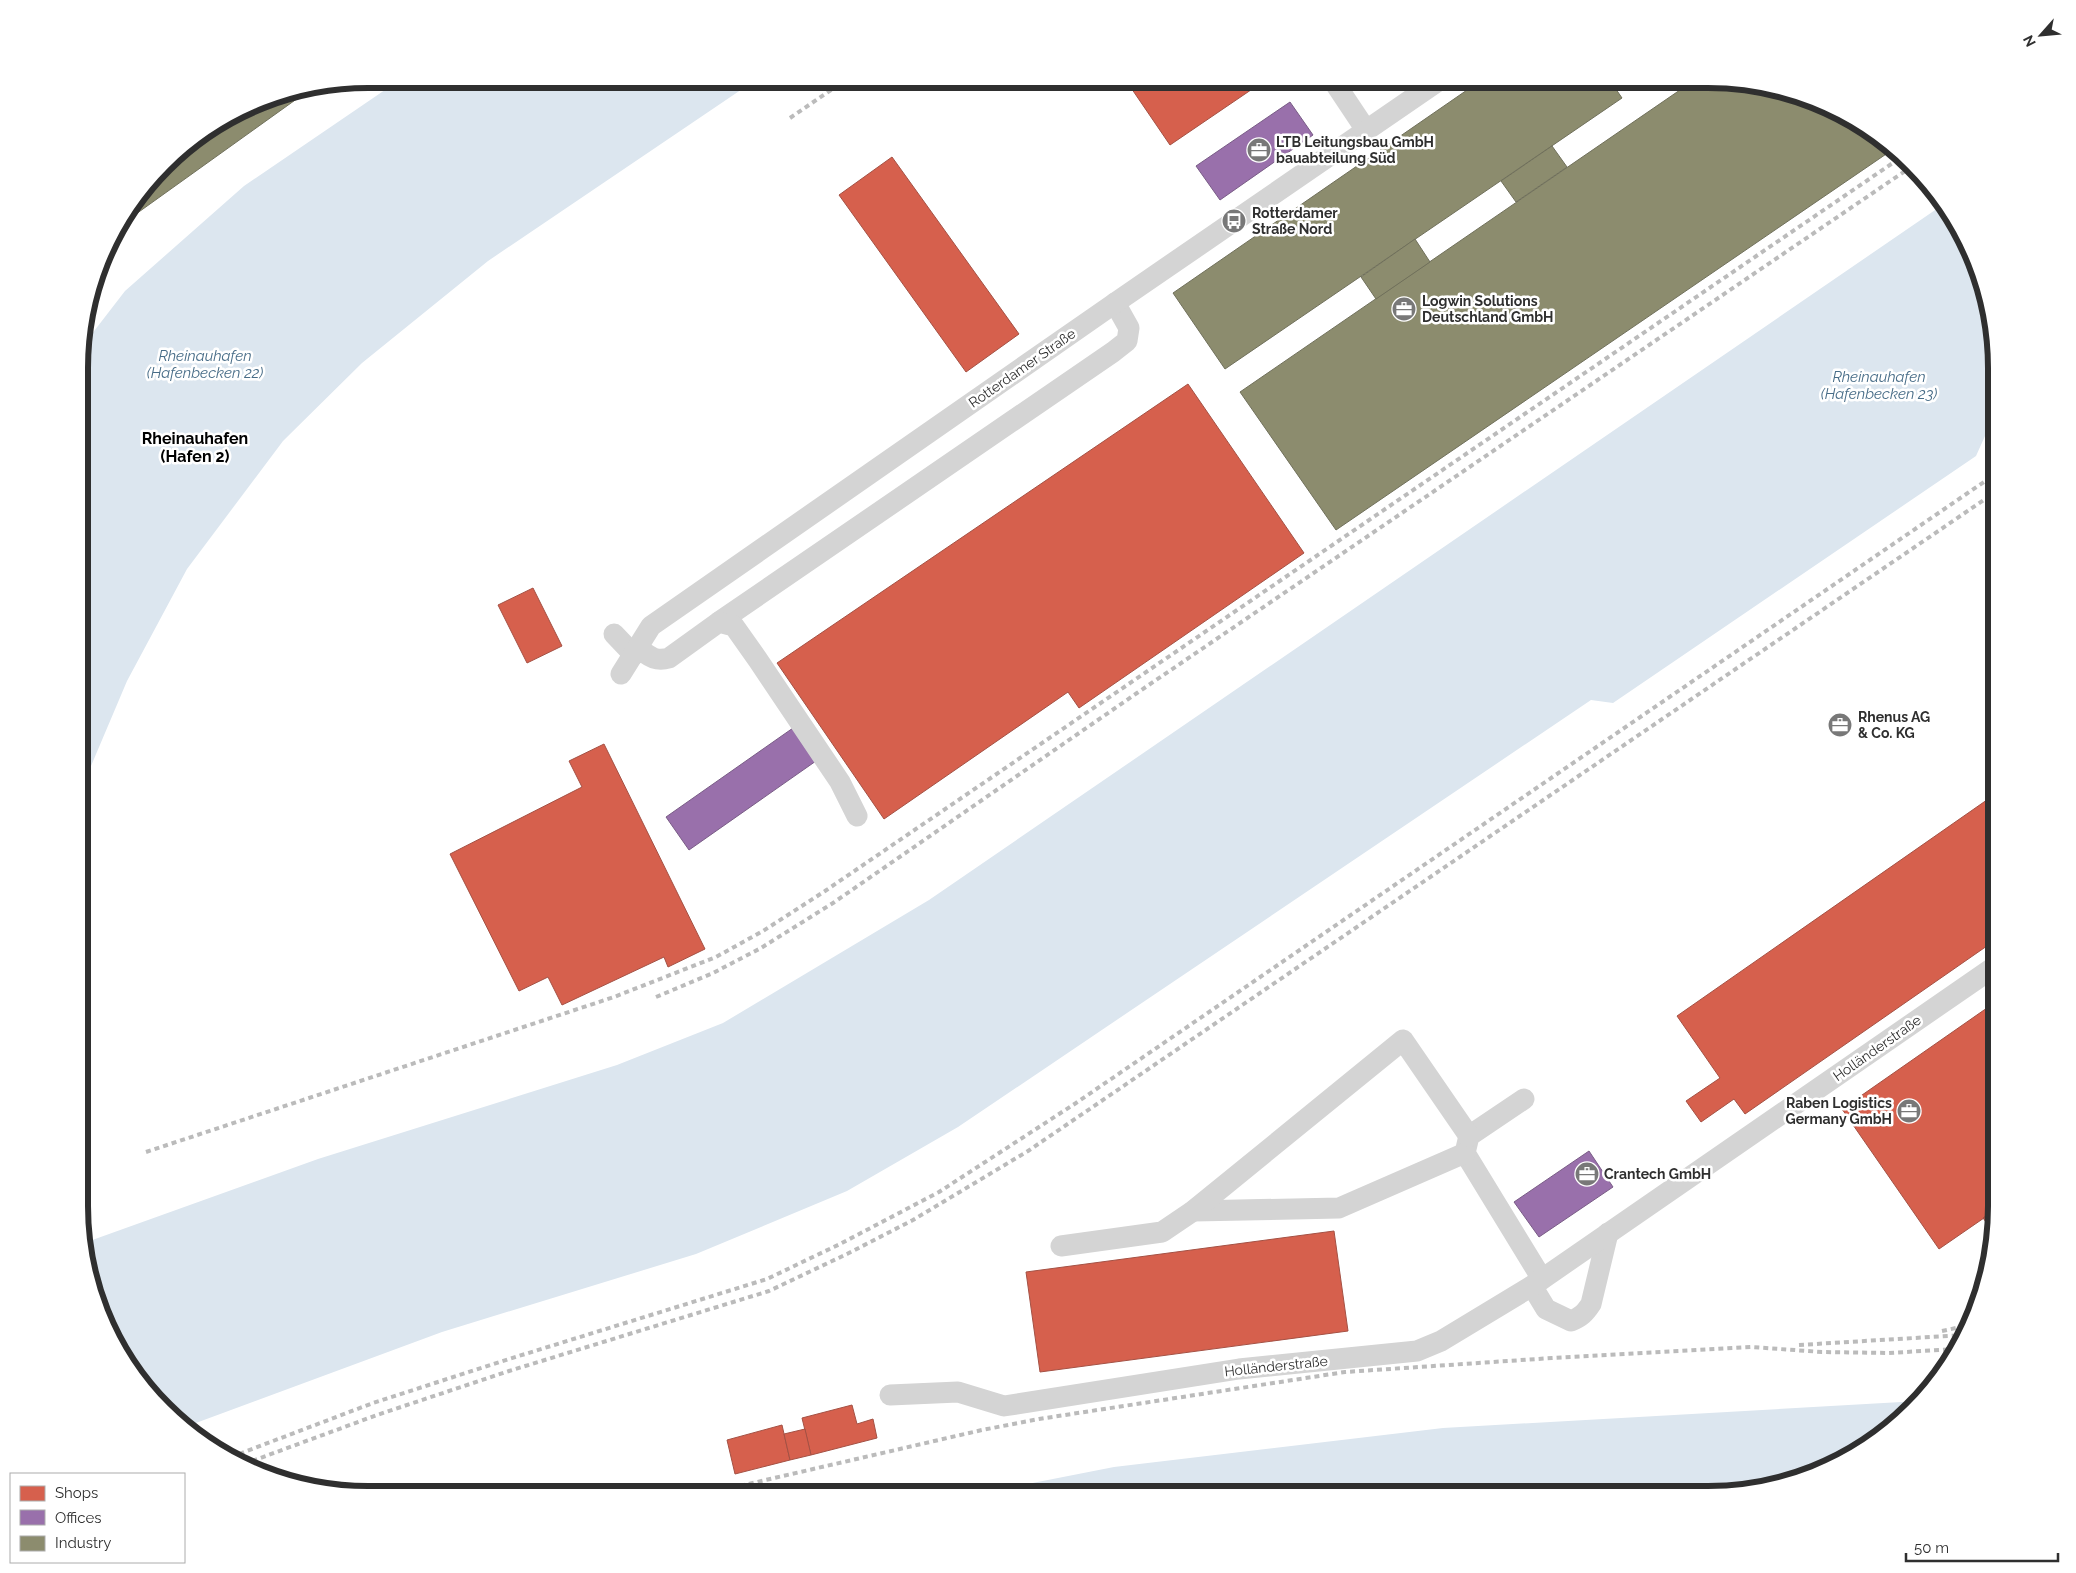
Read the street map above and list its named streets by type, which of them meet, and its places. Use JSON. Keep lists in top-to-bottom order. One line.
{"streets":{"street":["Rotterdamer Straße","Holländerstraße"]},"districts":["Rheinauhafen (Hafen 2)"],"water":["Rheinauhafen (Hafenbecken 22)","Rheinauhafen (Hafenbecken 23)"],"places":{"office":["LTB Leitungsbau GmbH bauabteilung Süd","Logwin Solutions Deutschland GmbH","Rhenus AG & Co. KG","Raben Logistics Germany GmbH","Crantech GmbH"],"bus stop":["Rotterdamer Straße Nord"]},"legend":["Shops","Offices","Industry"],"scale_bar":"50 m","north":"bottom left"}
